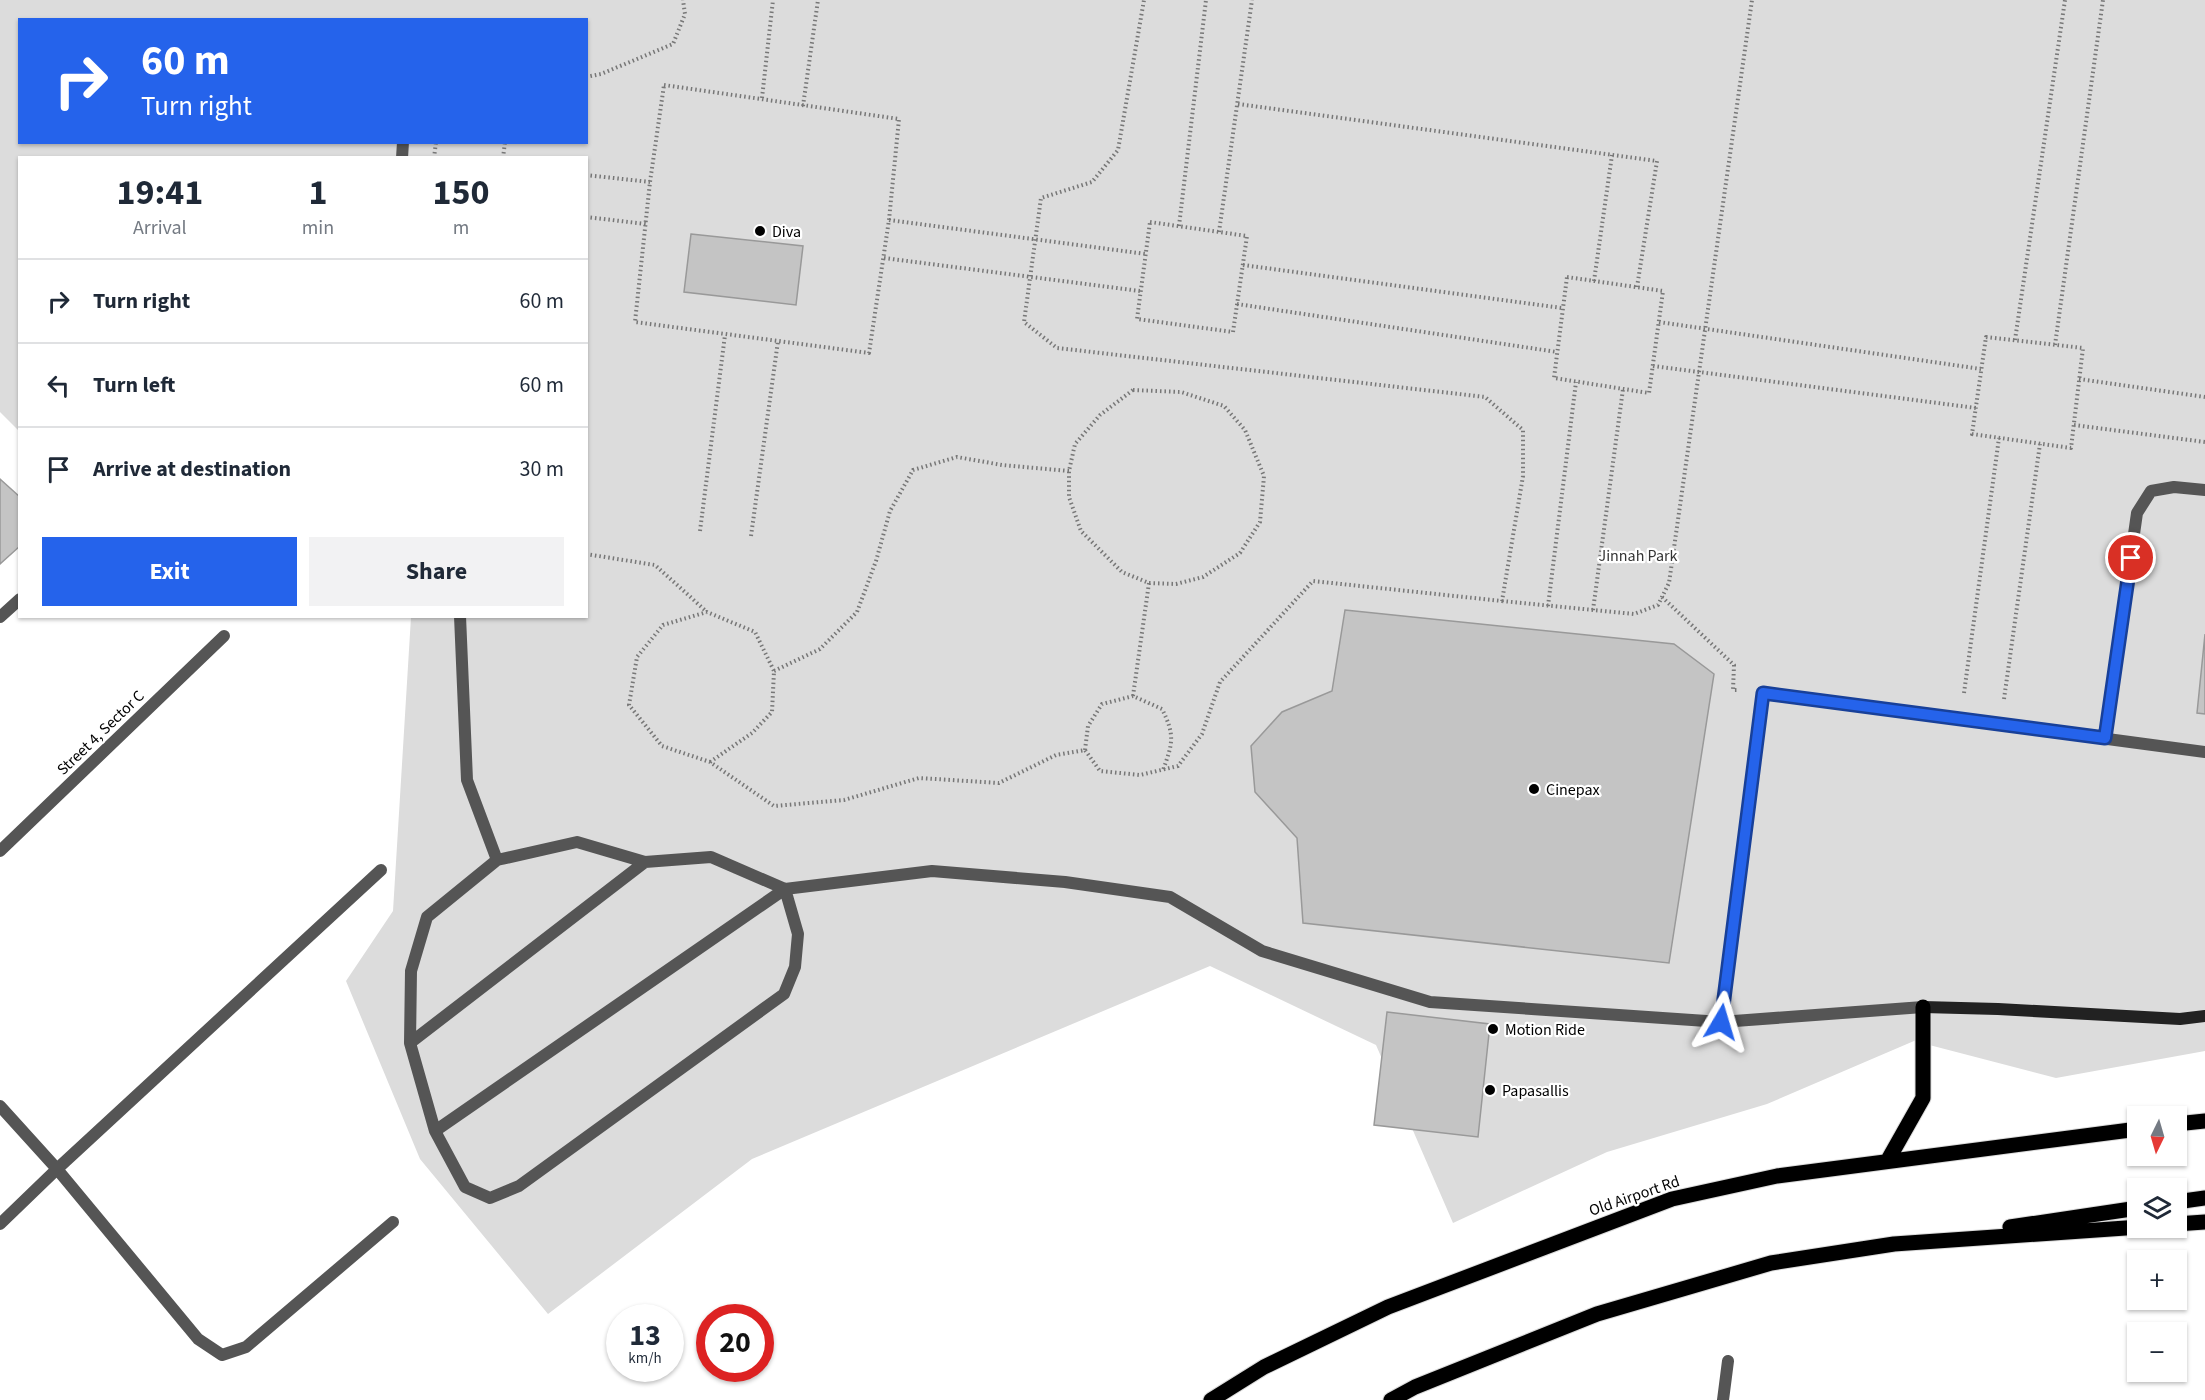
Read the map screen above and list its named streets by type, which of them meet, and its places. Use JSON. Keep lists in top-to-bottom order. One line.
{"streets":{"main road":["Old Airport Rd"],"street":["Street 4, Sector C"]},"parks":["Jinnah Park"],"places":["Diva","Cinepax","Motion Ride","Papasallis"],"north":"bottom","page":{"turn":["60 m","Turn right"],"eta":["19:41","Arrival","1","min","150","m"],"list":[{"name":"Turn right","value":"60 m"},{"name":"Turn left","value":"60 m"},{"name":"Arrive at destination","value":"30 m"}],"buttons":["Exit","Share"],"map_buttons":["+","−"],"speed":"13 km/h","limit":"20"}}
